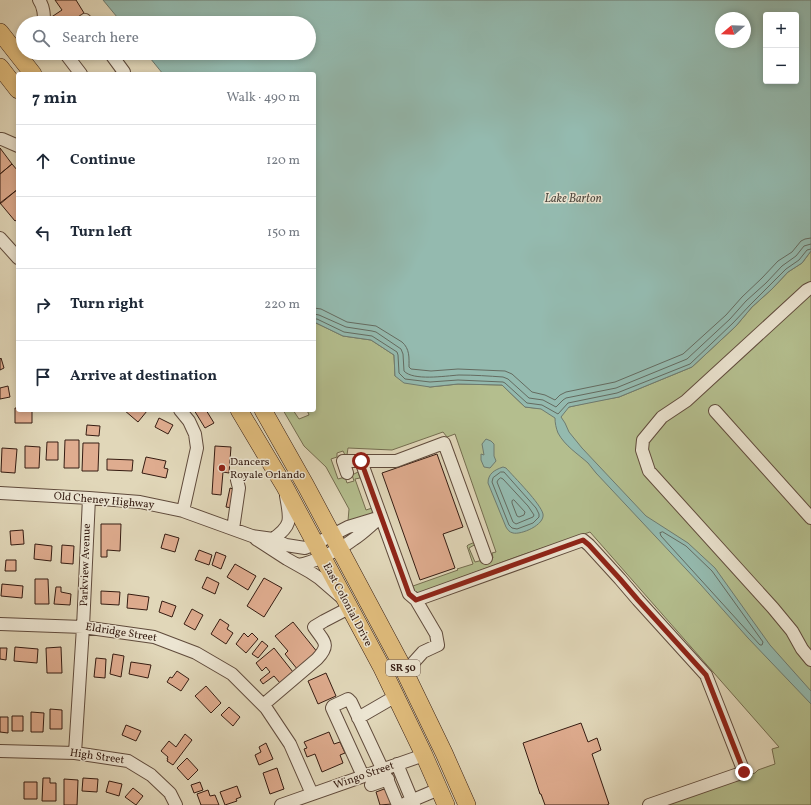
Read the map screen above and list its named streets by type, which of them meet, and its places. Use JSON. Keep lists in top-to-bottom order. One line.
{"streets":{"highway":["East Colonial Drive","SR 50"],"street":["Old Cheney Highway","Parkview Avenue","Eldridge Street","High Street","Wingo Street"]},"crossings":[["Old Cheney Highway","Parkview Avenue"],["Old Cheney Highway","East Colonial Drive"],["Parkview Avenue","Eldridge Street"],["Parkview Avenue","High Street"],["East Colonial Drive","Wingo Street"],["Eldridge Street","Wingo Street"]],"water":["Lake Barton"],"places":["Dancers Royale Orlando"],"north":"left","page":{"map_buttons":["+","−"],"search":"Search here","heading":["7 min","Walk · 490 m"],"list":[["Continue","120 m"],["Turn left","150 m"],["Turn right","220 m"],"Arrive at destination"]}}
